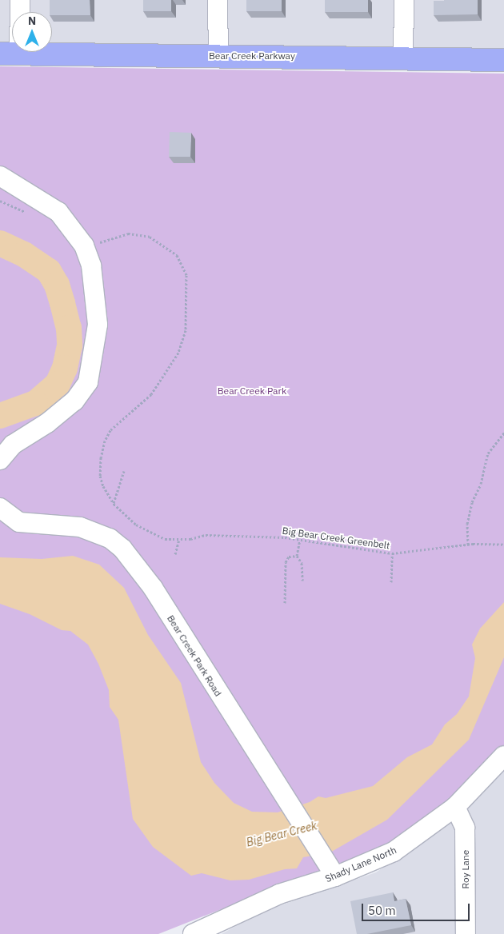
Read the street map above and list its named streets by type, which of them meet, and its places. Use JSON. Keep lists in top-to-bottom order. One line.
{"streets":{"main road":["Bear Creek Parkway"],"street":["Bear Creek Park Road","Shady Lane North","Roy Lane"],"path":["Big Bear Creek Greenbelt"]},"crossings":[["Bear Creek Park Road","Shady Lane North"],["Shady Lane North","Roy Lane"]],"water":["Big Bear Creek"],"parks":["Bear Creek Park"],"scale_bar":"50 m","north":"top"}
